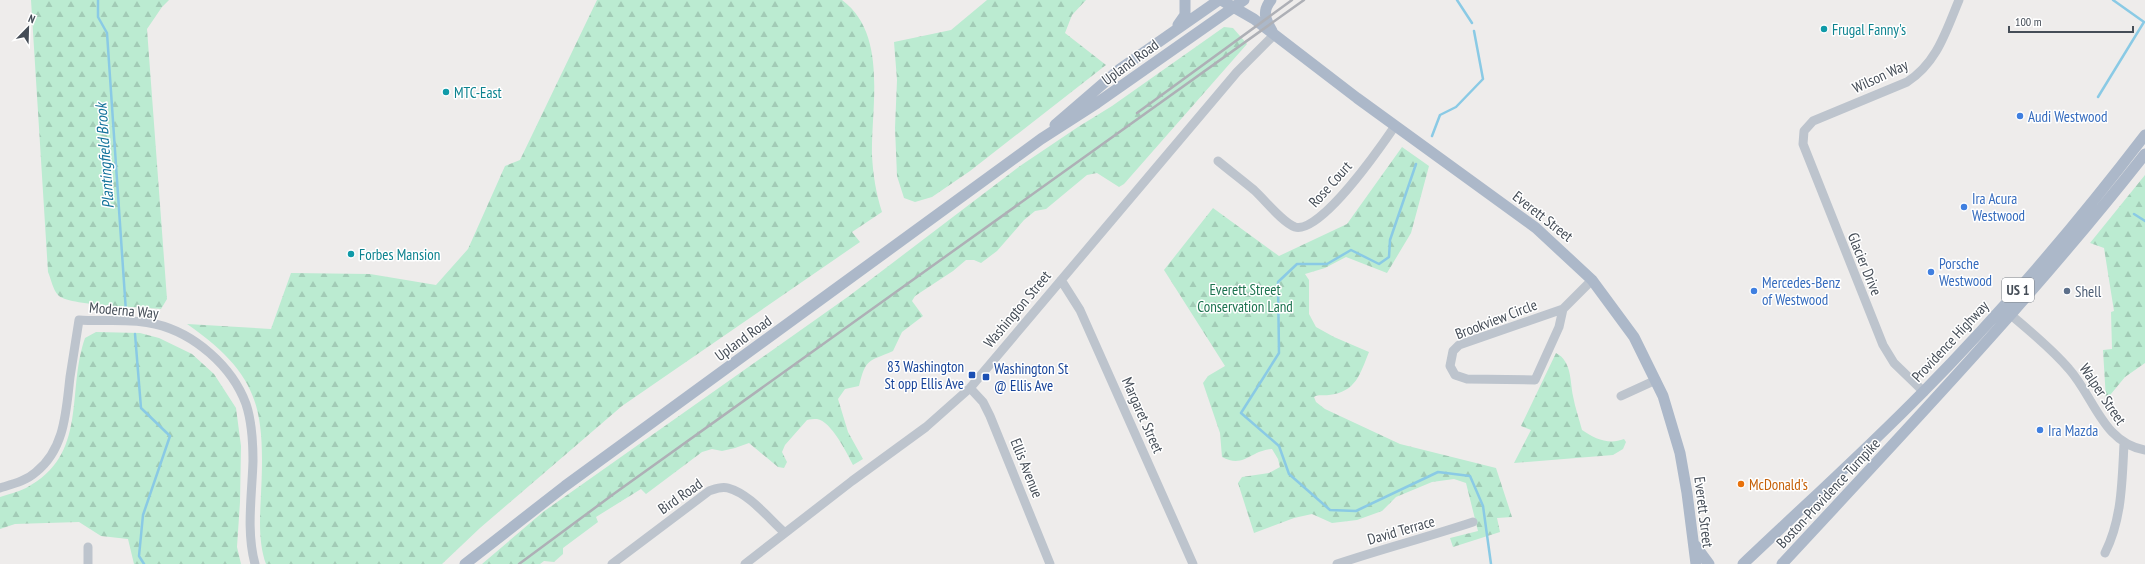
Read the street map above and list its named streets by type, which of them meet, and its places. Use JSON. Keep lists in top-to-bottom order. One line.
{"streets":{"main road":["Upland Road","Everett Street","US 1","Providence Highway","Boston-Providence Turnpike"],"street":["Wilson Way","Rose Court","Glacier Drive","Washington Street","Moderna Way","Brookview Circle","Walper Street","Margaret Street","Ellis Avenue","Bird Road","David Terrace"]},"crossings":[["Upland Road","Everett Street"],["Wilson Way","Glacier Drive"],["Rose Court","Everett Street"],["Everett Street","Washington Street"],["Everett Street","Brookview Circle"],["Glacier Drive","Providence Highway"],["Washington Street","Margaret Street"],["Washington Street","Ellis Avenue"],["Washington Street","Bird Road"],["Providence Highway","Walper Street"],["Providence Highway","Boston-Providence Turnpike"]],"water":["Plantingfield Brook"],"parks":["Everett Street Conservation Land"],"places":{"other":["Frugal Fanny's","MTC-East","Audi Westwood","Ira Acura Westwood","Forbes Mansion","Porsche Westwood","Mercedes-Benz of Westwood","Shell","Ira Mazda","McDonald's"],"transit":["83 Washington St opp Ellis Ave","Washington St @ Ellis Ave"]},"scale_bar":"100 m","north":"top right"}
